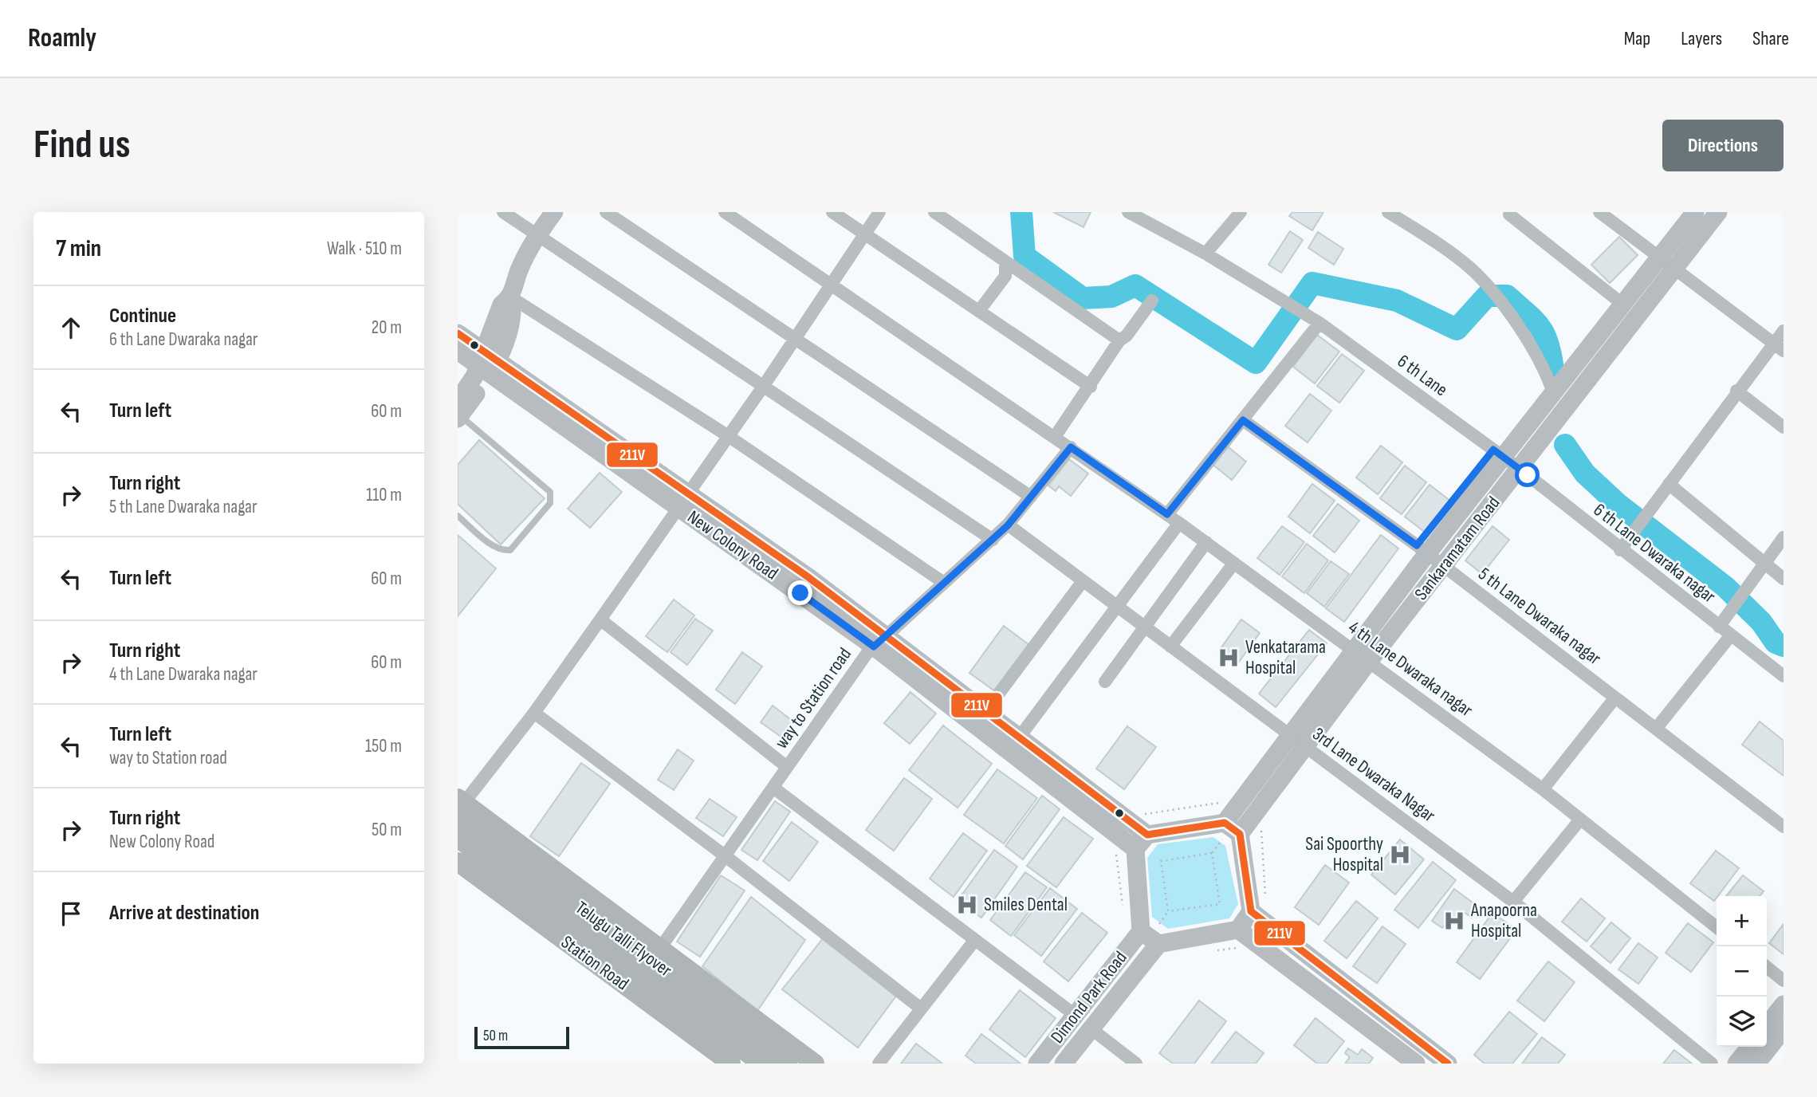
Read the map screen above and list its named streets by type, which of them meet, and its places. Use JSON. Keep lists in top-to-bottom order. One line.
{"streets":{"main road":["New Colony Road","Sankaramatam Road","Telugu Talli Flyover","Station Road","Dimond Park Road"],"street":["6 th Lane","6 th Lane Dwaraka nagar","5 th Lane Dwaraka nagar","4 th Lane Dwaraka nagar","way to Station road","3rd Lane Dwaraka Nagar"]},"crossings":[["6 th Lane","Sankaramatam Road"],["6 th Lane","6 th Lane Dwaraka nagar"],["New Colony Road","way to Station road"],["Sankaramatam Road","6 th Lane Dwaraka nagar"],["Sankaramatam Road","5 th Lane Dwaraka nagar"],["Sankaramatam Road","4 th Lane Dwaraka nagar"],["Sankaramatam Road","3rd Lane Dwaraka Nagar"],["4 th Lane Dwaraka nagar","way to Station road"],["way to Station road","3rd Lane Dwaraka Nagar"]],"places":{"hospital":["Venkatarama Hospital","Sai Spoorthy Hospital","Smiles Dental","Anapoorna Hospital"]},"lines":["transit line 211V"],"scale_bar":"50 m","page":{"header":"Roamly","nav":["Map","Layers","Share"],"buttons":"Directions","title":"Find us","heading":["7 min","Walk · 510 m"],"list":[["Continue","6 th Lane Dwaraka nagar","20 m"],["Turn left","60 m"],["Turn right","5 th Lane Dwaraka nagar","110 m"],["Turn left","60 m"],["Turn right","4 th Lane Dwaraka nagar","60 m"],["Turn left","way to Station road","150 m"],["Turn right","New Colony Road","50 m"],"Arrive at destination"],"map_buttons":["+","−"],"scale":"50 m"}}
